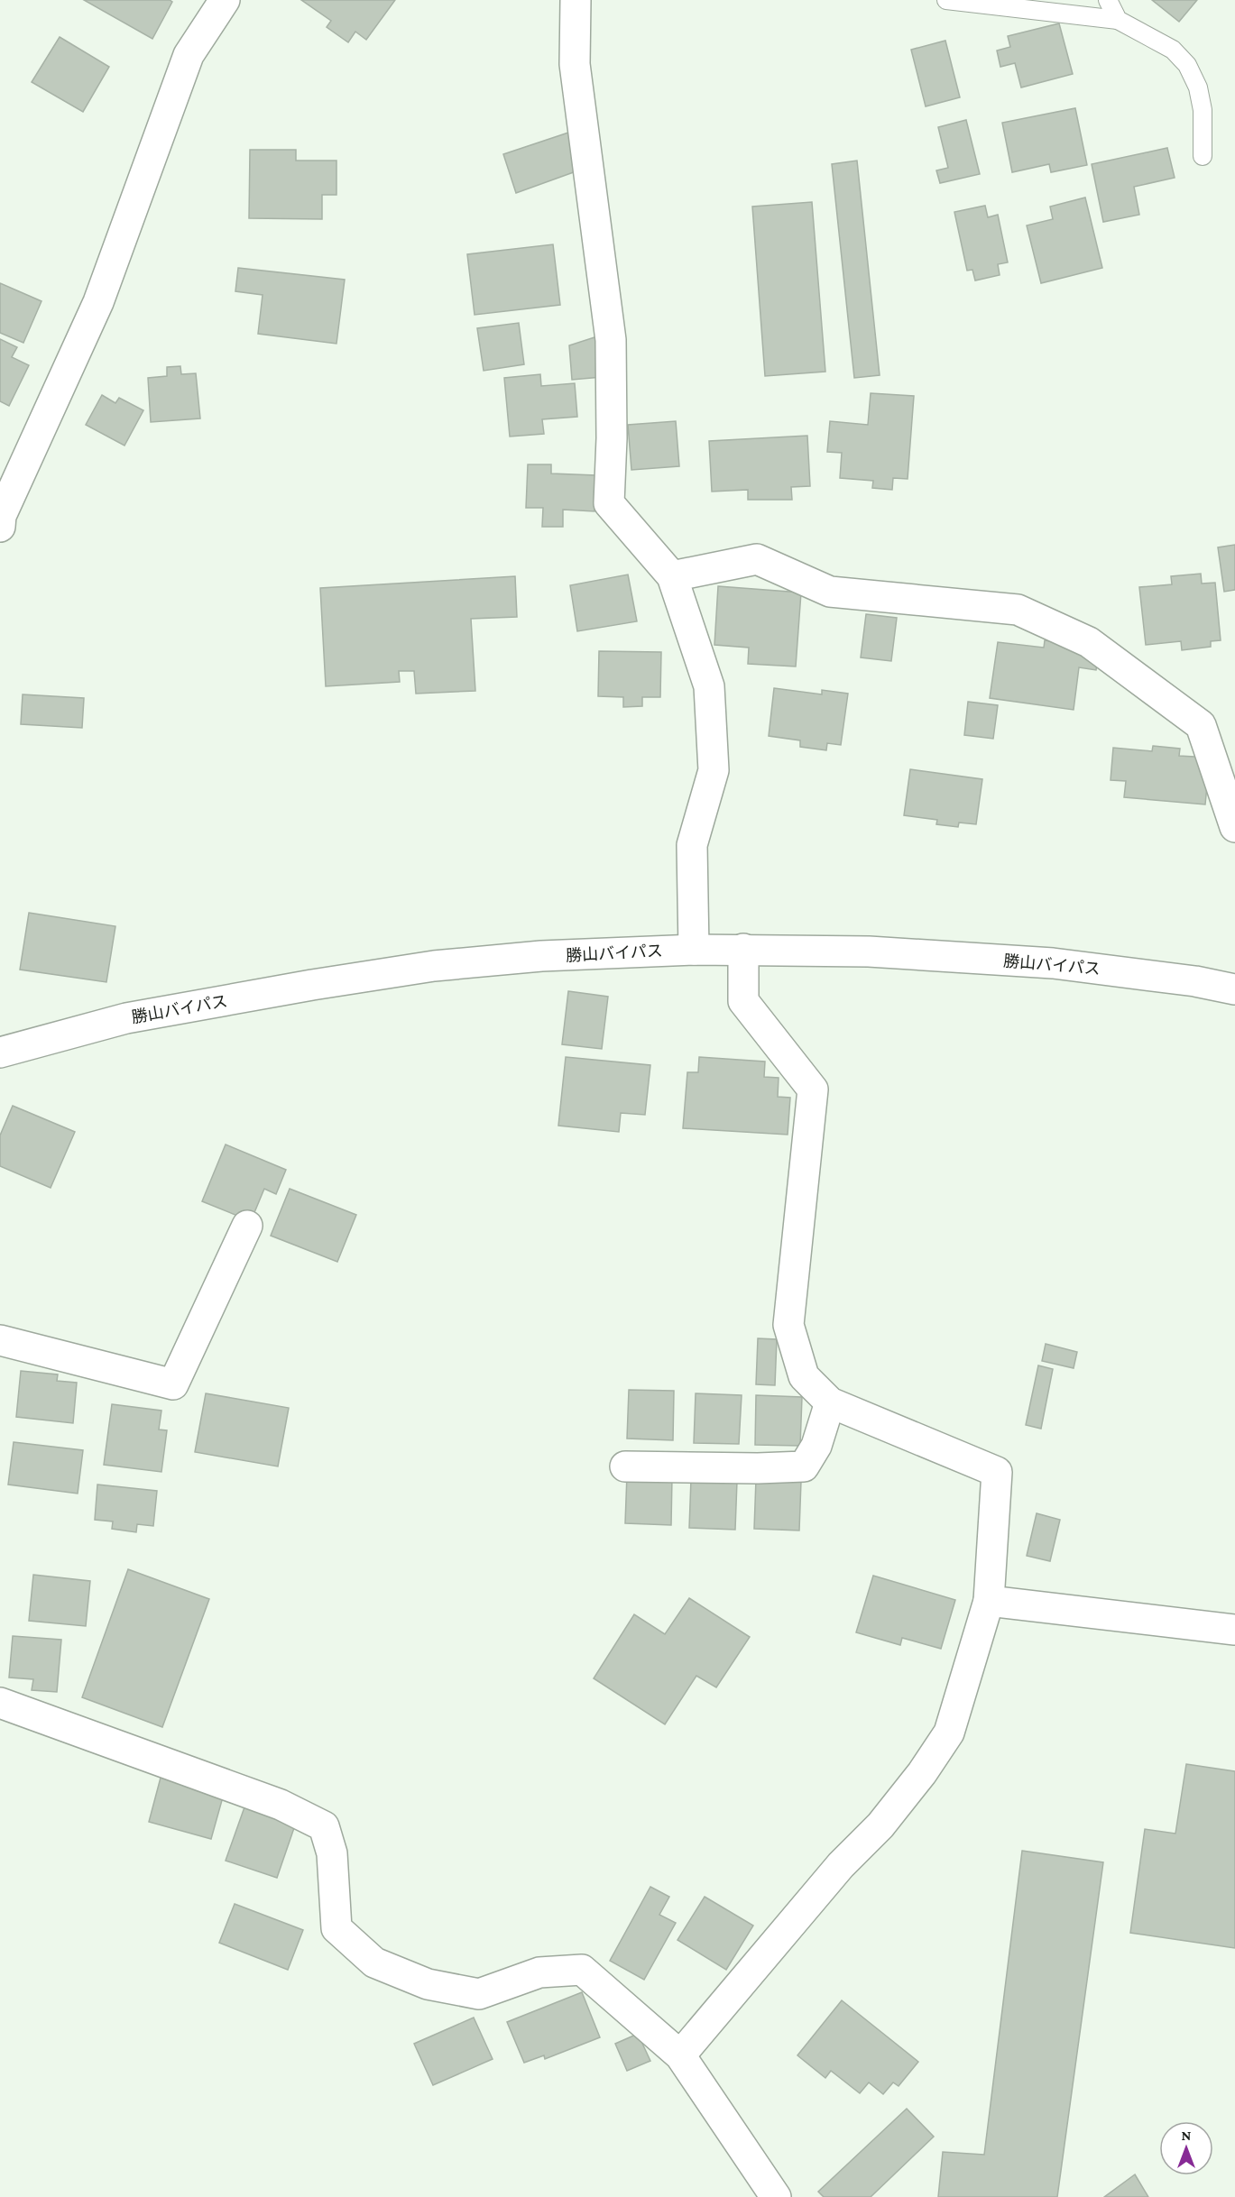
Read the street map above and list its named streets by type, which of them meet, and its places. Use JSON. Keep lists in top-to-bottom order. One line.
{"streets":{"street":["勝山バイパス"]},"north":"top"}
